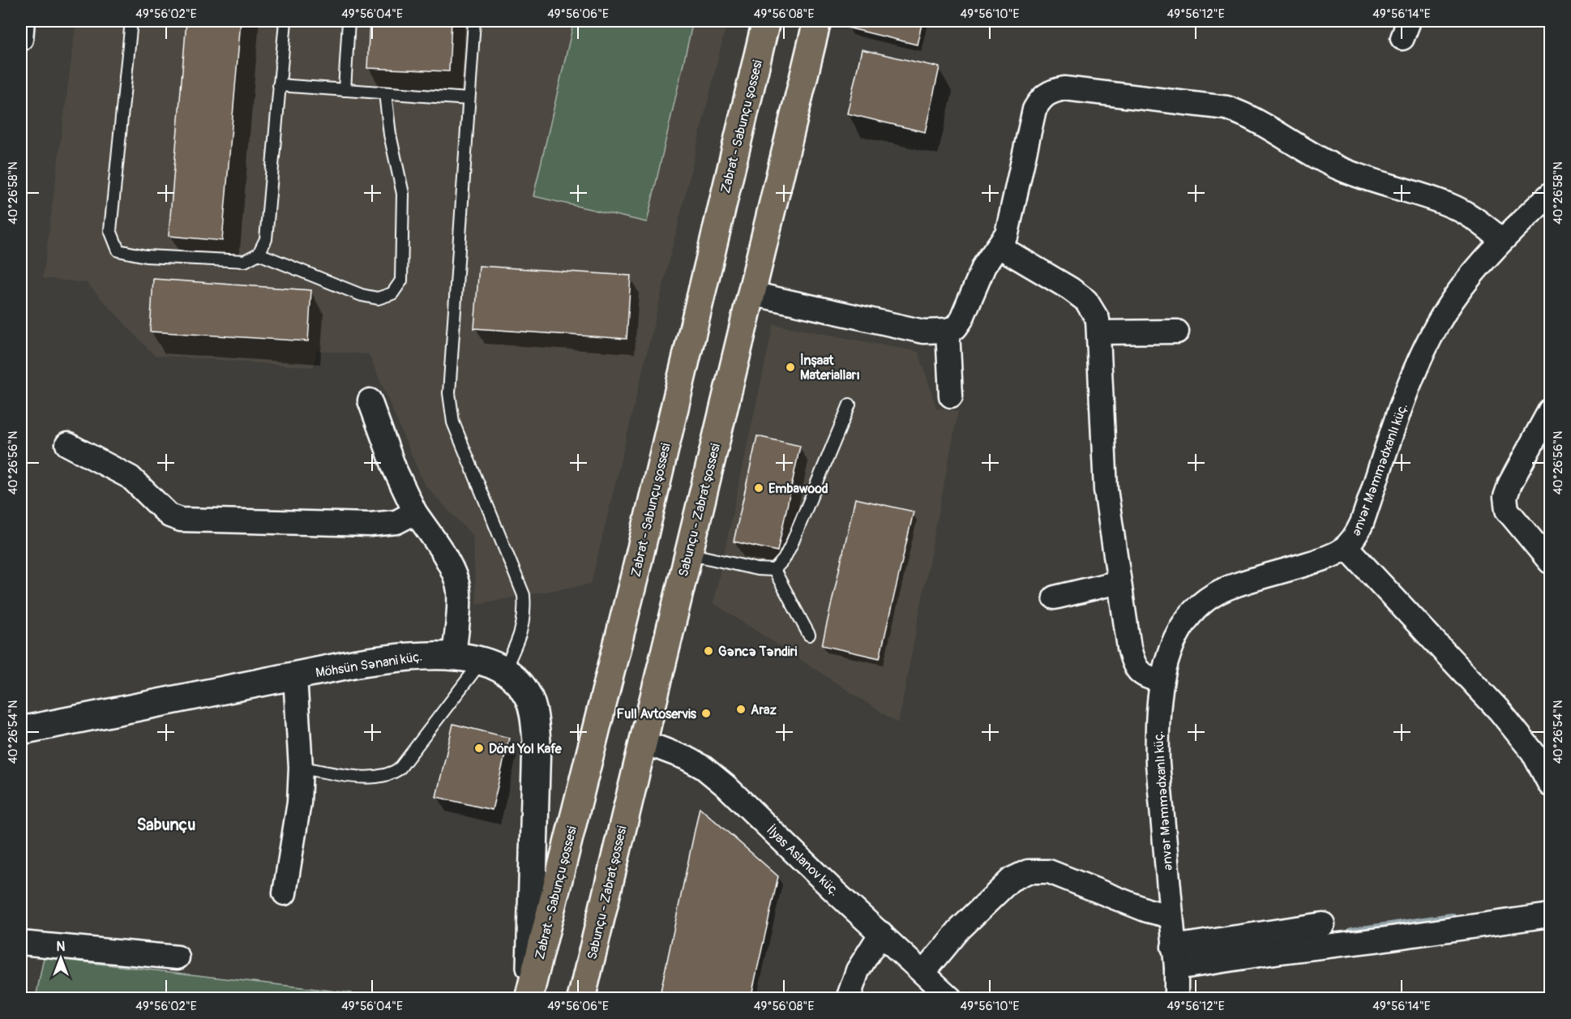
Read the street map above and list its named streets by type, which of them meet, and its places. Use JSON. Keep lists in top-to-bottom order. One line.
{"streets":{"main road":["Zabrat - Sabunçu şossesi","Sabunçu - Zabrat şossesi"],"street":["Ənvər Məmmədxanlı küç.","Möhsün Sənani küç.","İlyas Aslanov küç."]},"crossings":[["Sabunçu - Zabrat şossesi","İlyas Aslanov küç."]],"districts":["Sabunçu"],"places":["İnşaat Materialları","Embawood","Gəncə Təndiri","Araz","Full Avtoservis","Dörd Yol Kafe"],"north":"top","coordinates":["49°56'02\"E","49°56'04\"E","49°56'06\"E","49°56'08\"E","49°56'10\"E","49°56'12\"E","49°56'14\"E","40°26'58\"N","40°26'56\"N","40°26'54\"N"]}
